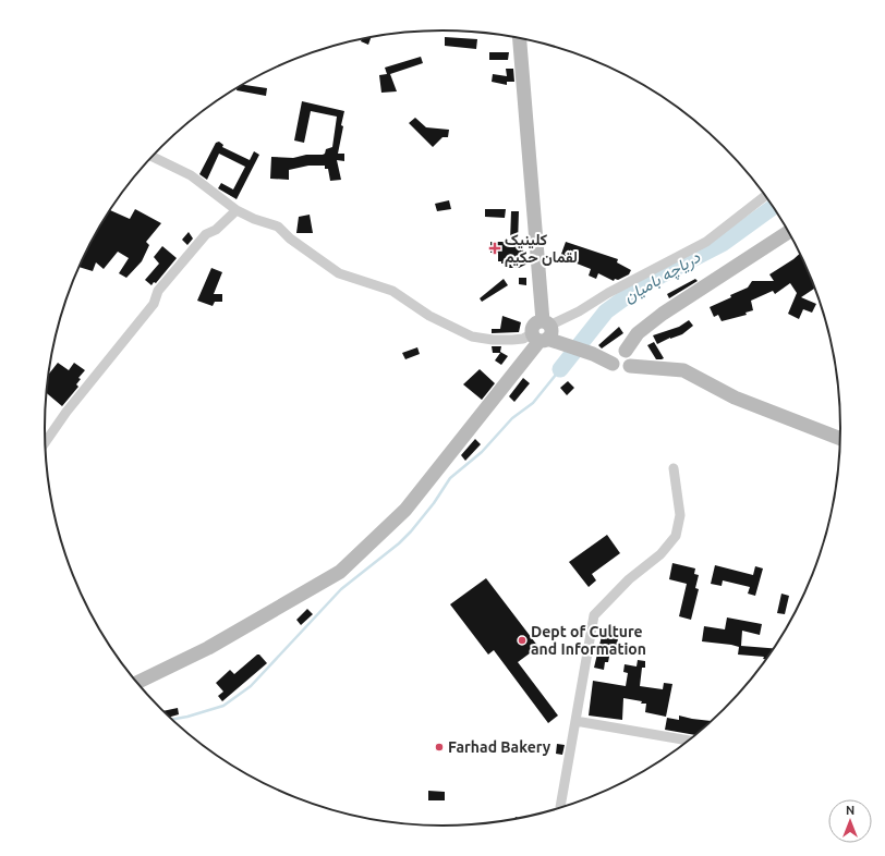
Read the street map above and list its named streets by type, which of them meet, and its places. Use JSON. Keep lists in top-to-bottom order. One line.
{"water":["دریاچه بامیان"],"places":{"health":["کلینیک لقمان حکیم"],"other":["Dept of Culture and Information","Farhad Bakery"]},"north":"top"}
